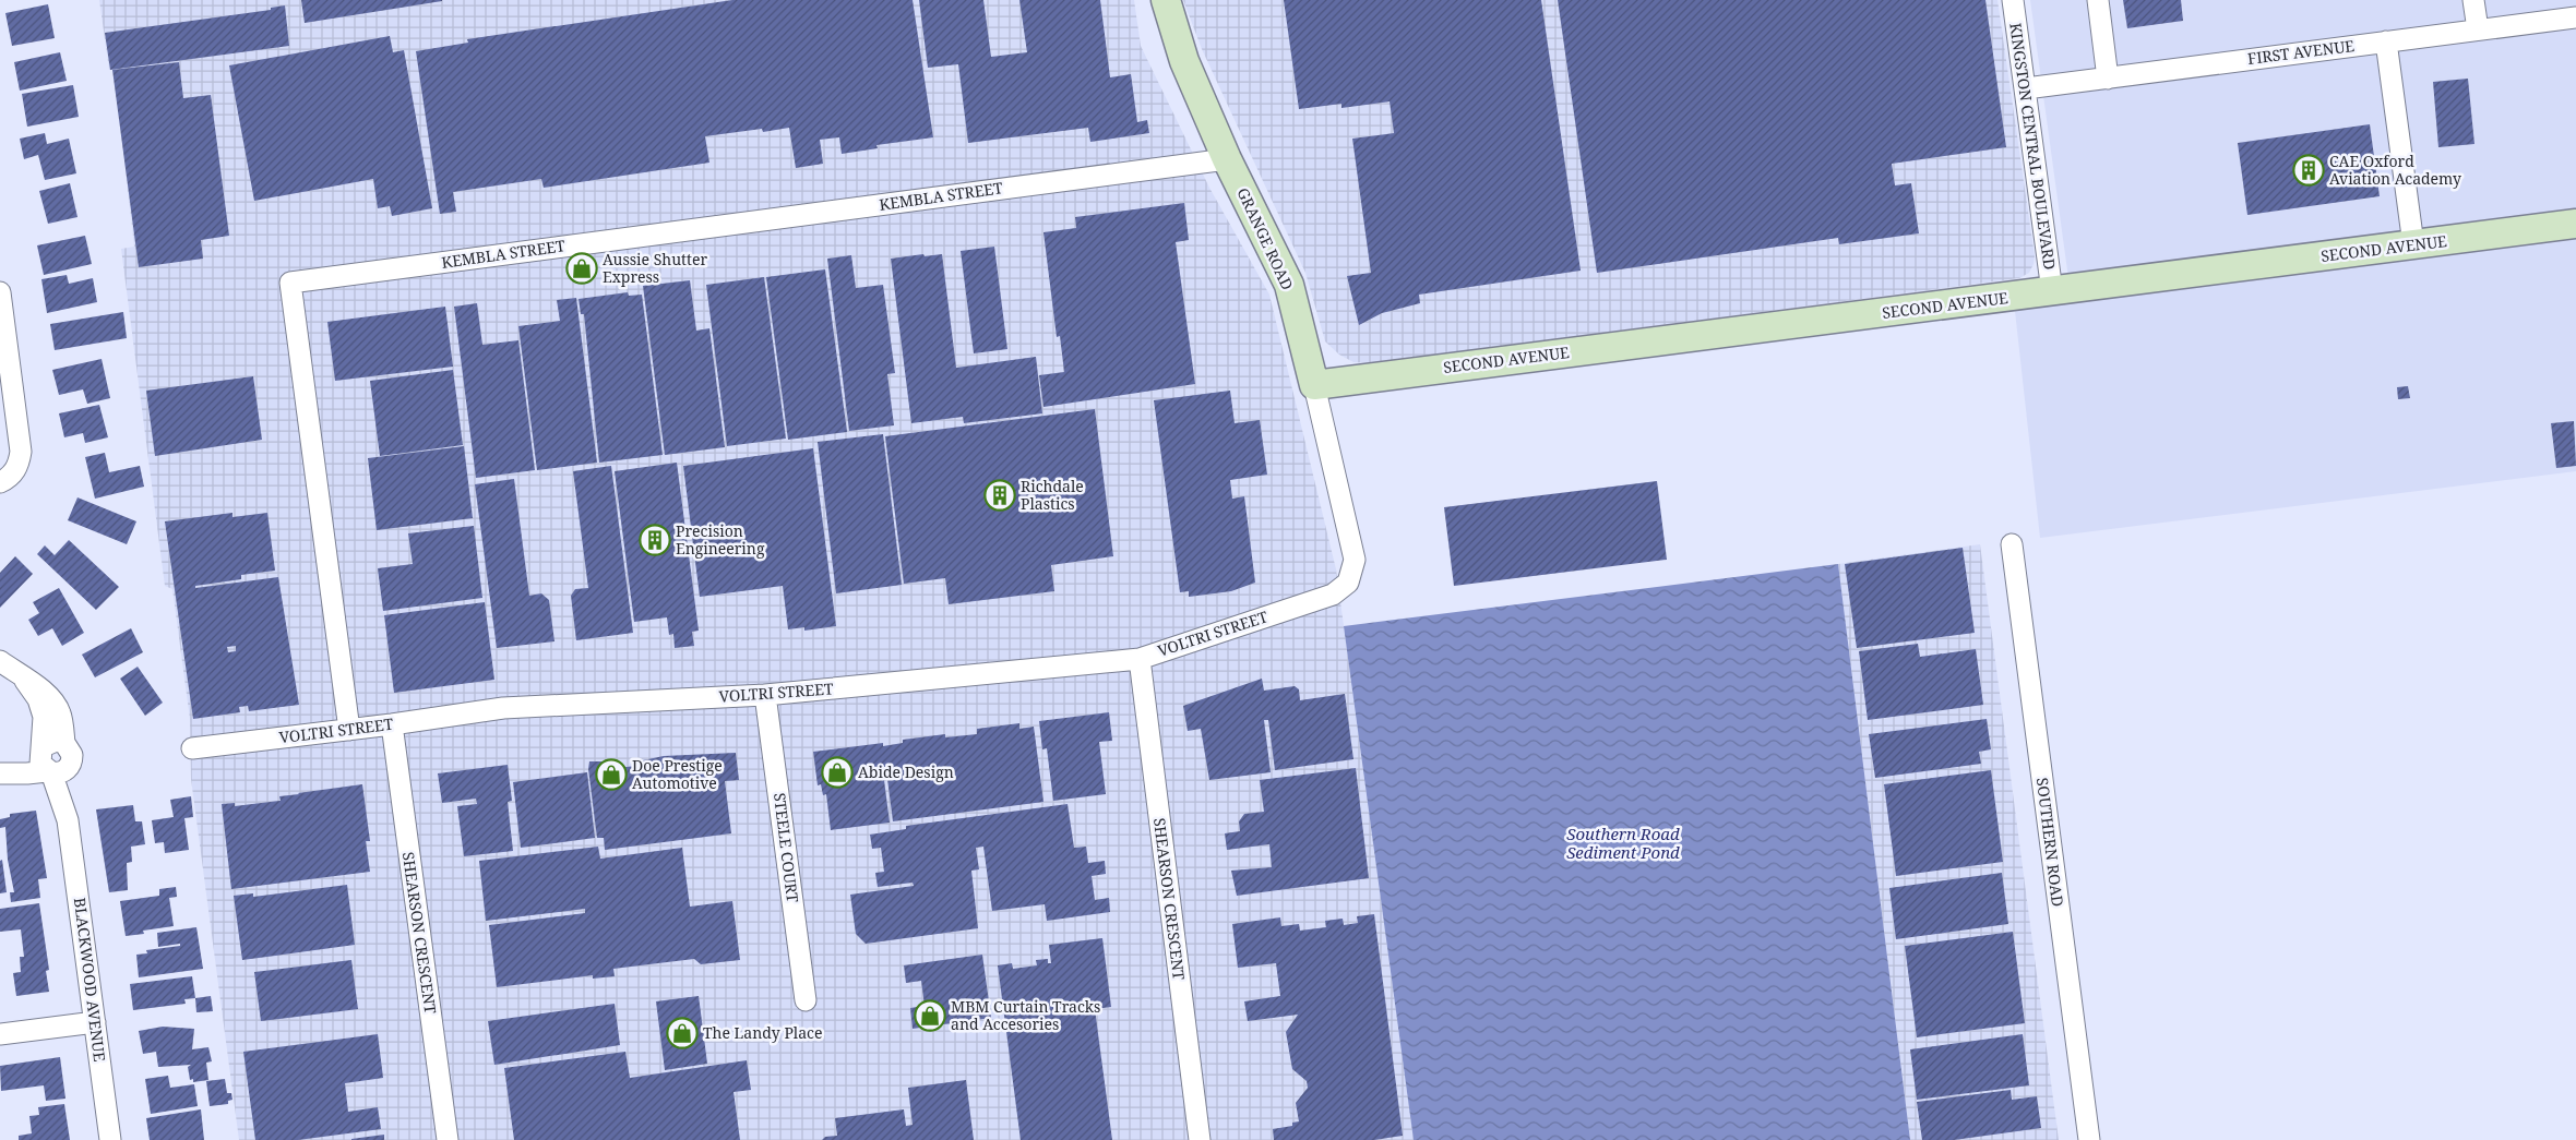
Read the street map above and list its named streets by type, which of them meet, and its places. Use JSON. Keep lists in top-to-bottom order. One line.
{"streets":{"main road":["GRANGE ROAD","SECOND AVENUE"],"street":["FIRST AVENUE","KINGSTON CENTRAL BOULEVARD","KEMBLA STREET","VOLTRI STREET","SOUTHERN ROAD","STEELE COURT","SHEARSON CRESCENT","BLACKWOOD AVENUE"]},"crossings":[["FIRST AVENUE","KINGSTON CENTRAL BOULEVARD"],["KINGSTON CENTRAL BOULEVARD","SECOND AVENUE"],["KEMBLA STREET","GRANGE ROAD"],["KEMBLA STREET","VOLTRI STREET"],["GRANGE ROAD","SECOND AVENUE"],["GRANGE ROAD","VOLTRI STREET"],["VOLTRI STREET","STEELE COURT"],["VOLTRI STREET","SHEARSON CRESCENT"]],"water":["Southern Road Sediment Pond"],"places":{"building":["CAE Oxford Aviation Academy","Richdale Plastics","Precision Engineering"],"shop":["Aussie Shutter Express","Abide Design","Doe Prestige Automotive","MBM Curtain Tracks and Accesories","The Landy Place"]}}
